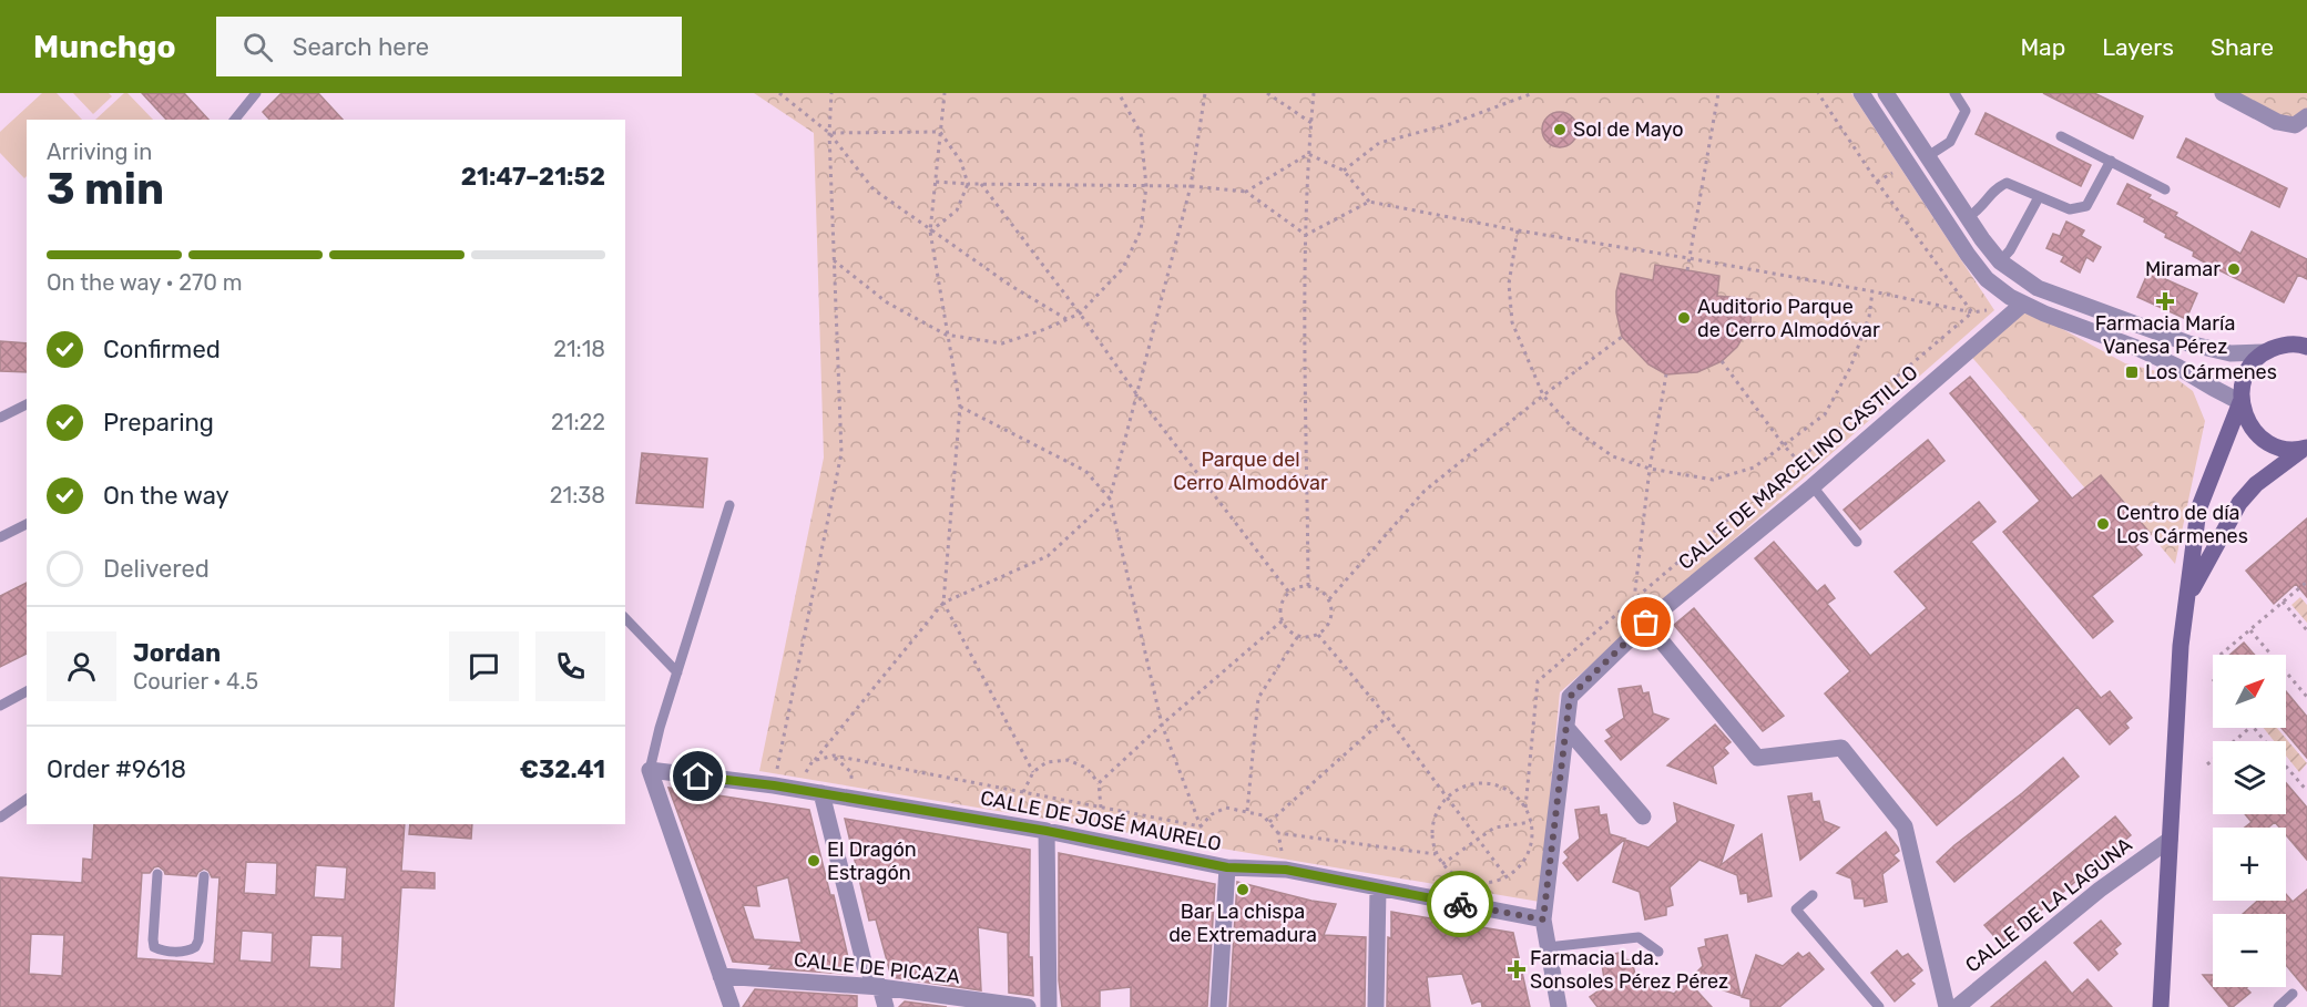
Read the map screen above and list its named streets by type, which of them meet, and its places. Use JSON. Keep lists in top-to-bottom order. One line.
{"streets":{"street":["CALLE DE MARCELINO CASTILLO","CALLE DE JOSÉ MAURELO","CALLE DE LA LAGUNA","CALLE DE PICAZA"]},"crossings":[["CALLE DE MARCELINO CASTILLO","CALLE DE JOSÉ MAURELO"]],"parks":["Parque del Cerro Almodóvar"],"places":{"other":["Sol de Mayo","Miramar","Auditorio Parque de Cerro Almodóvar","Centro de día Los Cármenes","El Dragón Estragón","Bar La chispa de Extremadura"],"health":["Farmacia María Vanesa Pérez","Farmacia Lda. Sonsoles Pérez Pérez"],"transit":["Los Cármenes"]},"north":"top right","page":{"header":"Munchgo","search":"Search here","nav":["Map","Layers","Share"],"heading":["3 min","Arriving in","21:47–21:52"],"panel":["Jordan","Courier · 4.5","Order #9618","€32.41"],"bar":"On the way · 270 m","list":[["Confirmed","21:18"],["Preparing","21:22"],["On the way","21:38"],"Delivered"],"map_buttons":["+","−"]}}
